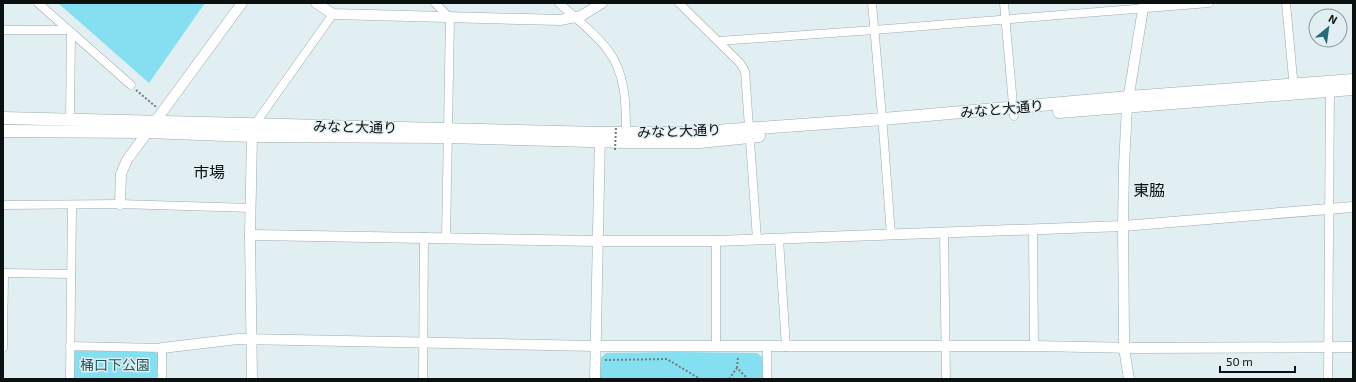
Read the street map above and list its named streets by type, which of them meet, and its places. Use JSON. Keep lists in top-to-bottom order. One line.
{"streets":{"main road":["みなと大通り"]},"districts":["市場","東脇"],"parks":["桶口下公園"],"scale_bar":"50 m","north":"top right"}
